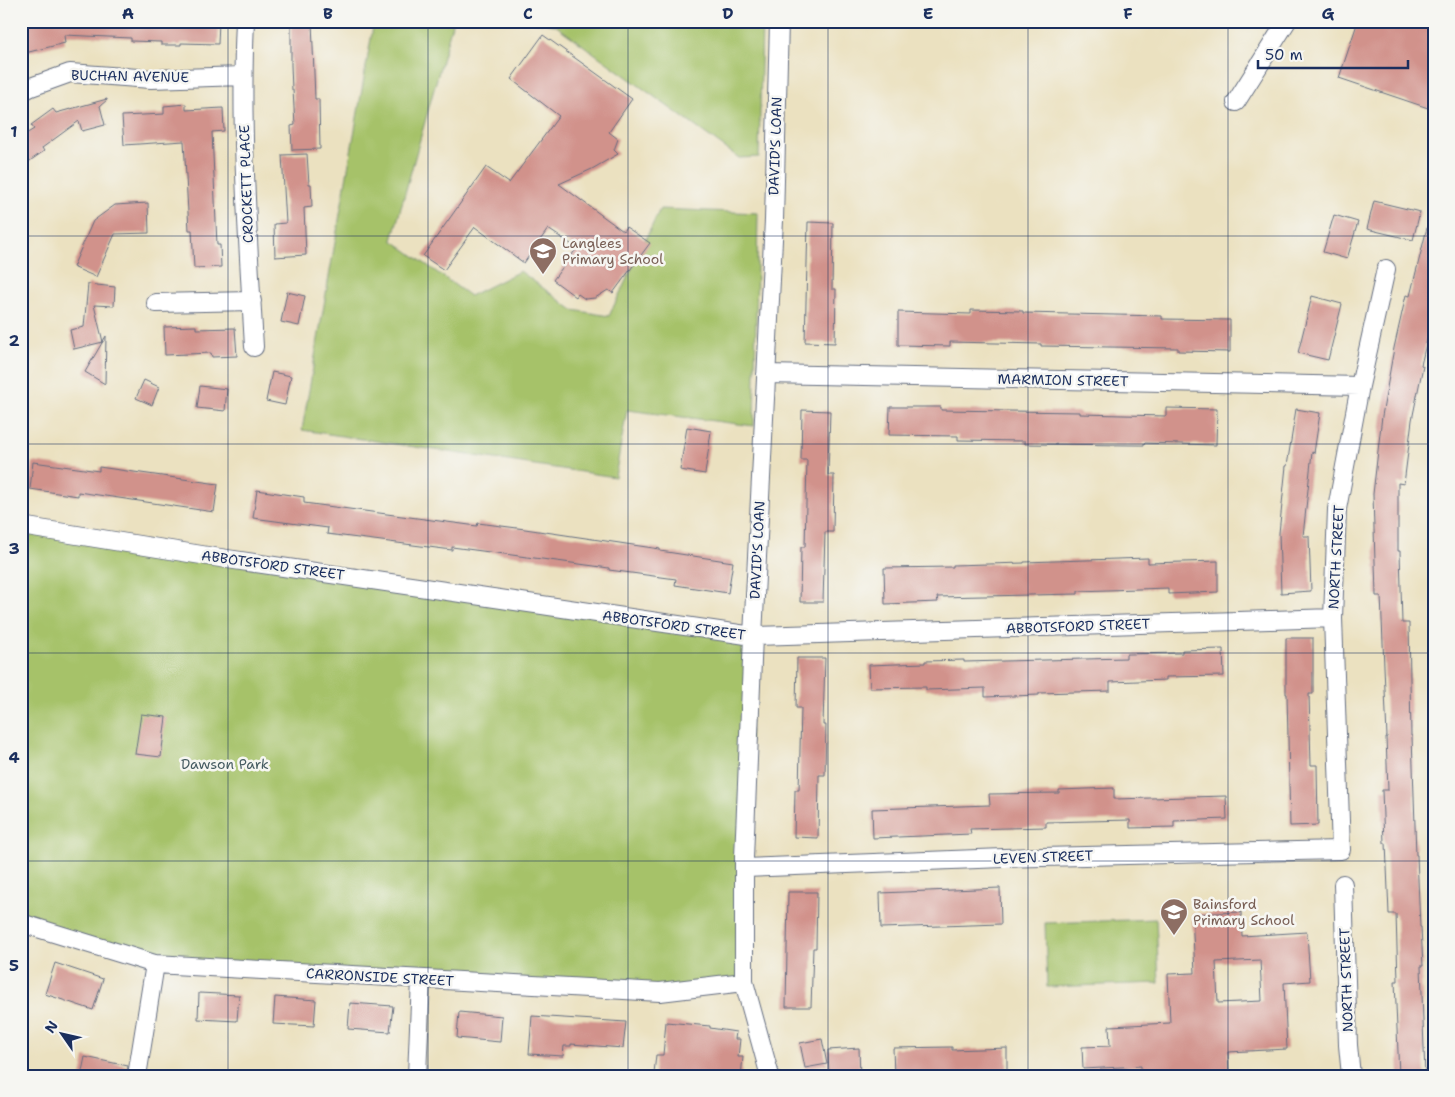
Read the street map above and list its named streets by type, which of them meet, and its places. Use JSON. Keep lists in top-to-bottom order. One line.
{"streets":{"street":["BUCHAN AVENUE","DAVID'S LOAN","CROCKETT PLACE","MARMION STREET","NORTH STREET","ABBOTSFORD STREET","LEVEN STREET","CARRONSIDE STREET"]},"crossings":[["BUCHAN AVENUE","CROCKETT PLACE"],["DAVID'S LOAN","MARMION STREET"],["DAVID'S LOAN","ABBOTSFORD STREET"],["DAVID'S LOAN","LEVEN STREET"],["DAVID'S LOAN","CARRONSIDE STREET"],["MARMION STREET","NORTH STREET"],["NORTH STREET","ABBOTSFORD STREET"],["NORTH STREET","LEVEN STREET"]],"parks":["Dawson Park"],"places":{"school or university":["Langlees Primary School","Bainsford Primary School"]},"scale_bar":"50 m","north":"top left","grid":{"columns":["A","B","C","D","E","F","G"],"rows":["1","2","3","4","5"]}}
